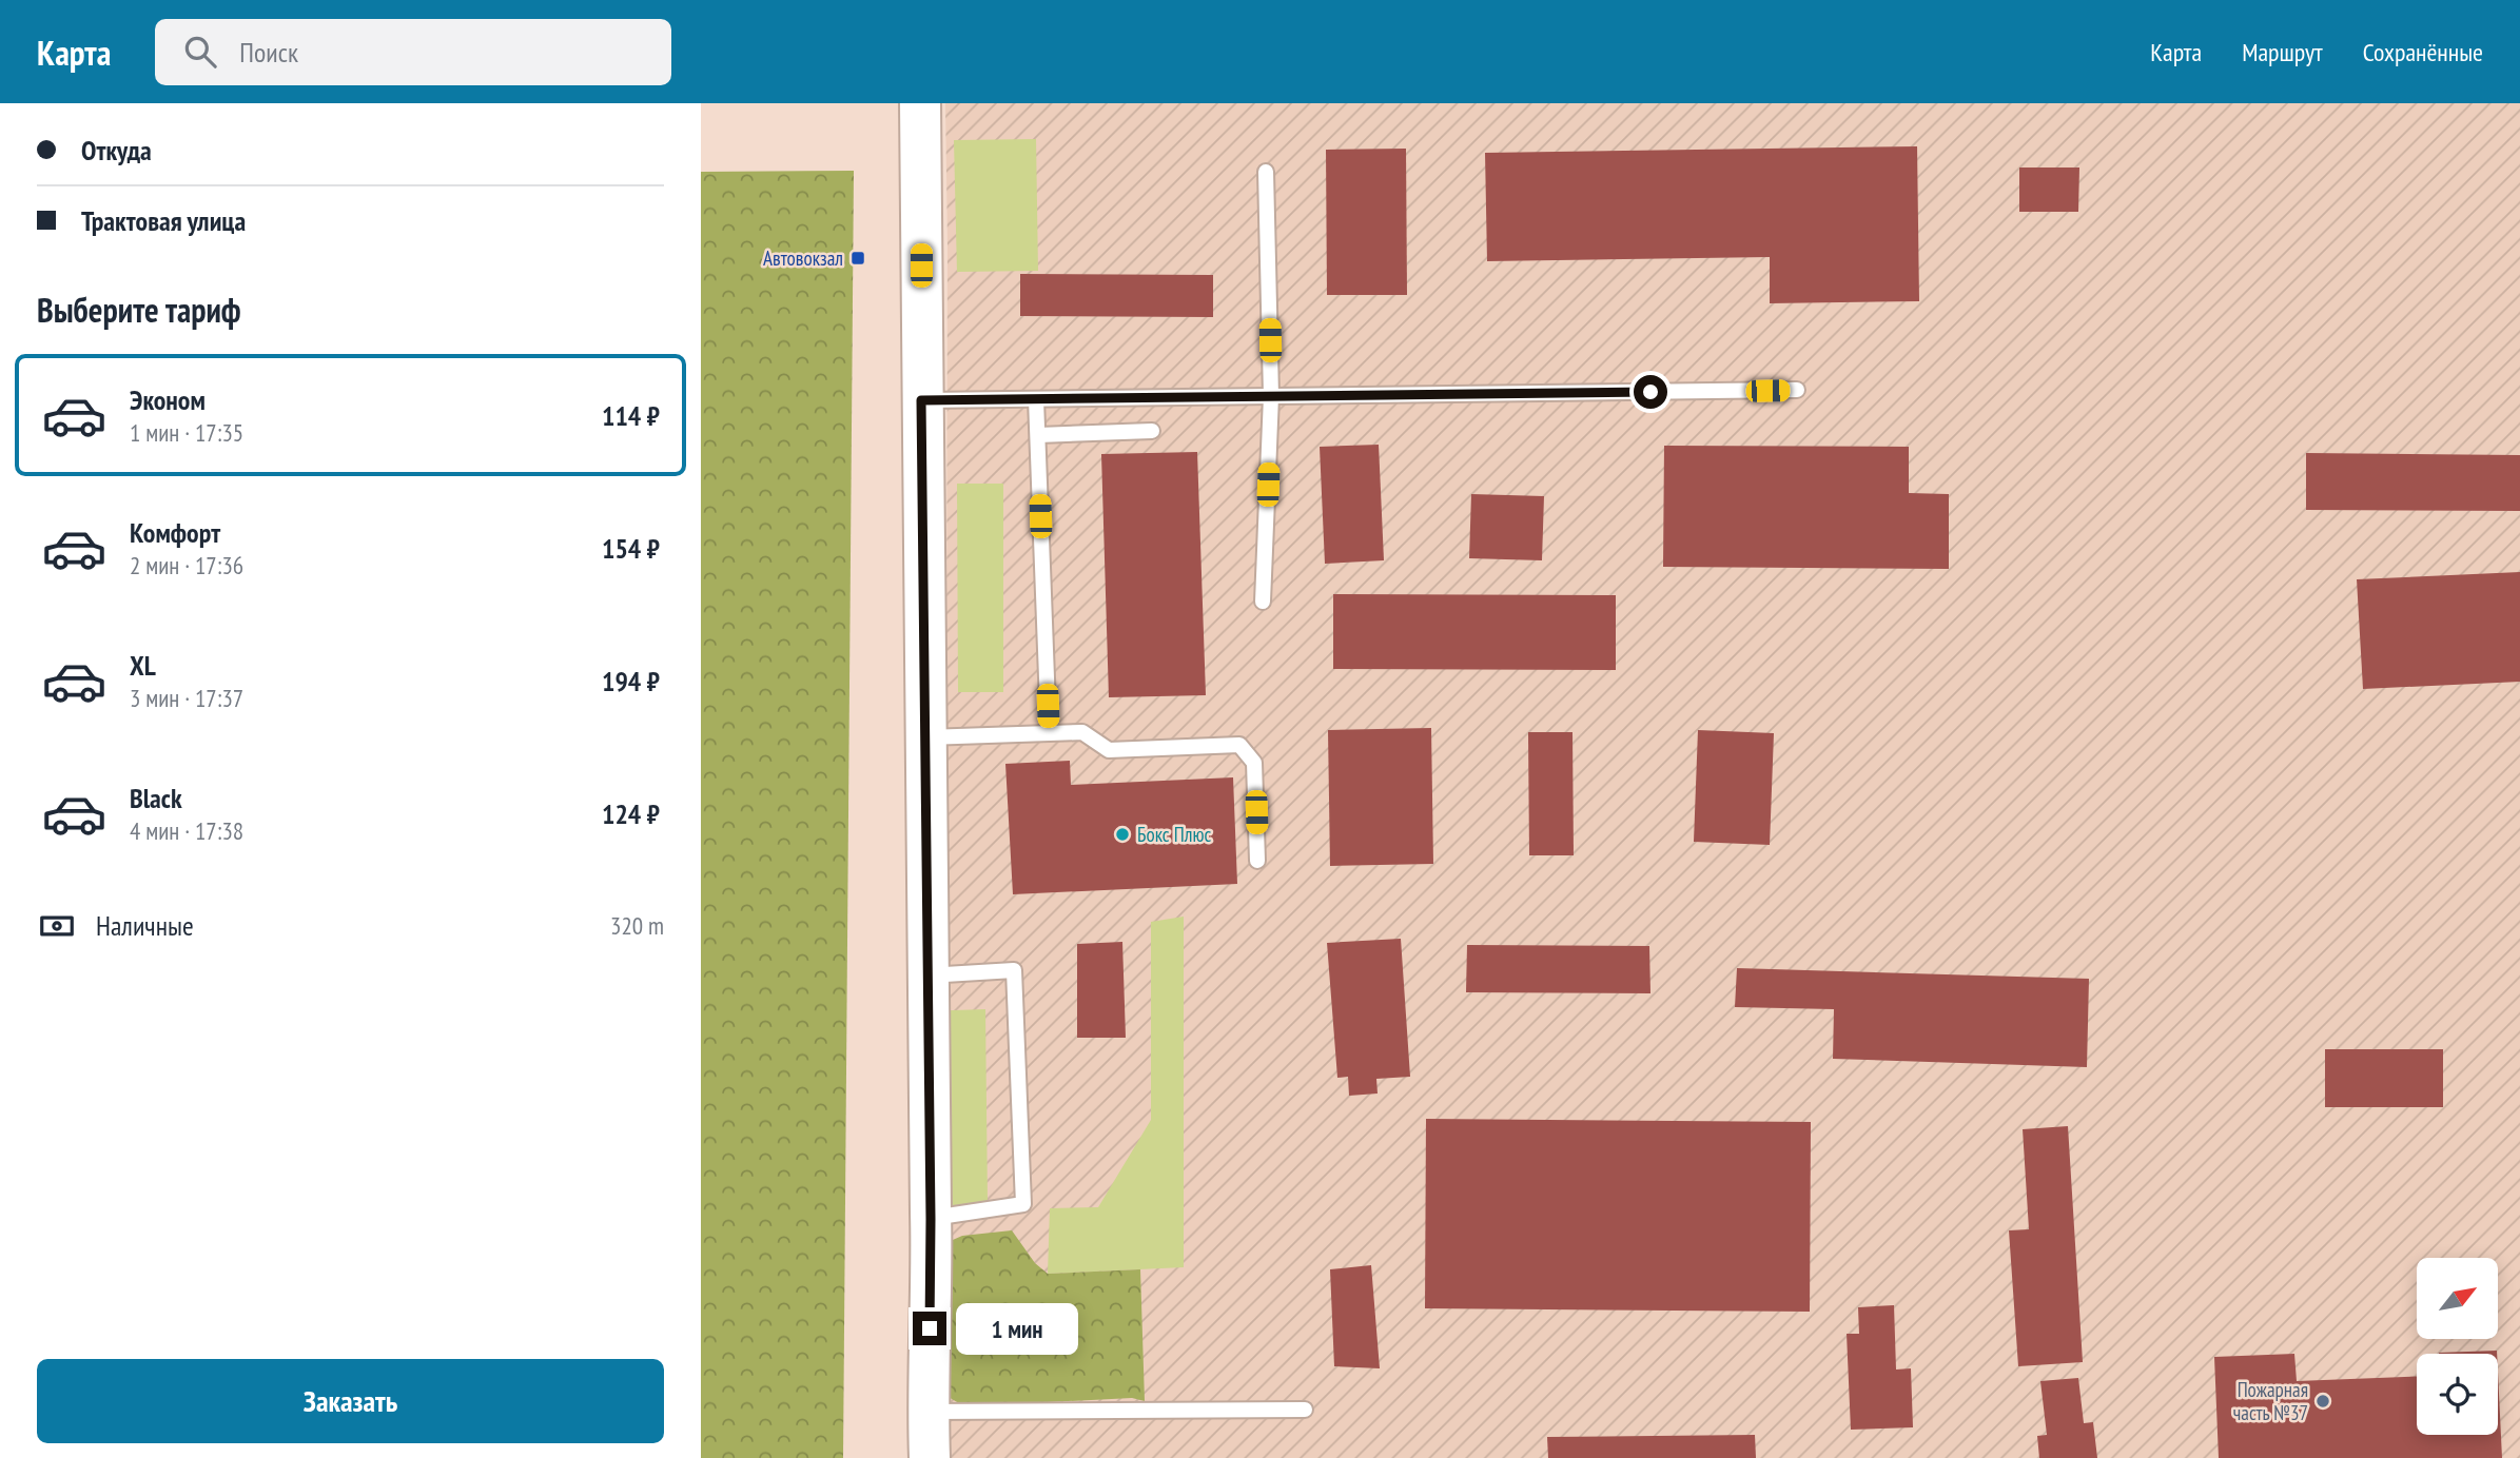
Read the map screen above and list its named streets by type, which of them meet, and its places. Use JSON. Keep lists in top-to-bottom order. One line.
{"places":{"transit":["Автовокзал"],"other":["Бокс Плюс","Пожарная часть №37"]},"north":"top right","page":{"header":"Карта","search":"Поиск","nav":["Карта","Маршрут","Сохранённые"],"banner":["Откуда","Трактовая улица"],"heading":"Выберите тариф","list":[{"name":"Эконом","note":"1 мин · 17:35","value":"114 ₽"},{"name":"Комфорт","note":"2 мин · 17:36","value":"154 ₽"},{"name":"XL","note":"3 мин · 17:37","value":"194 ₽"},{"name":"Black","note":"4 мин · 17:38","value":"124 ₽"}],"pay":["Наличные","320 m"],"bubble":"1 мин","buttons":"Заказать"}}
